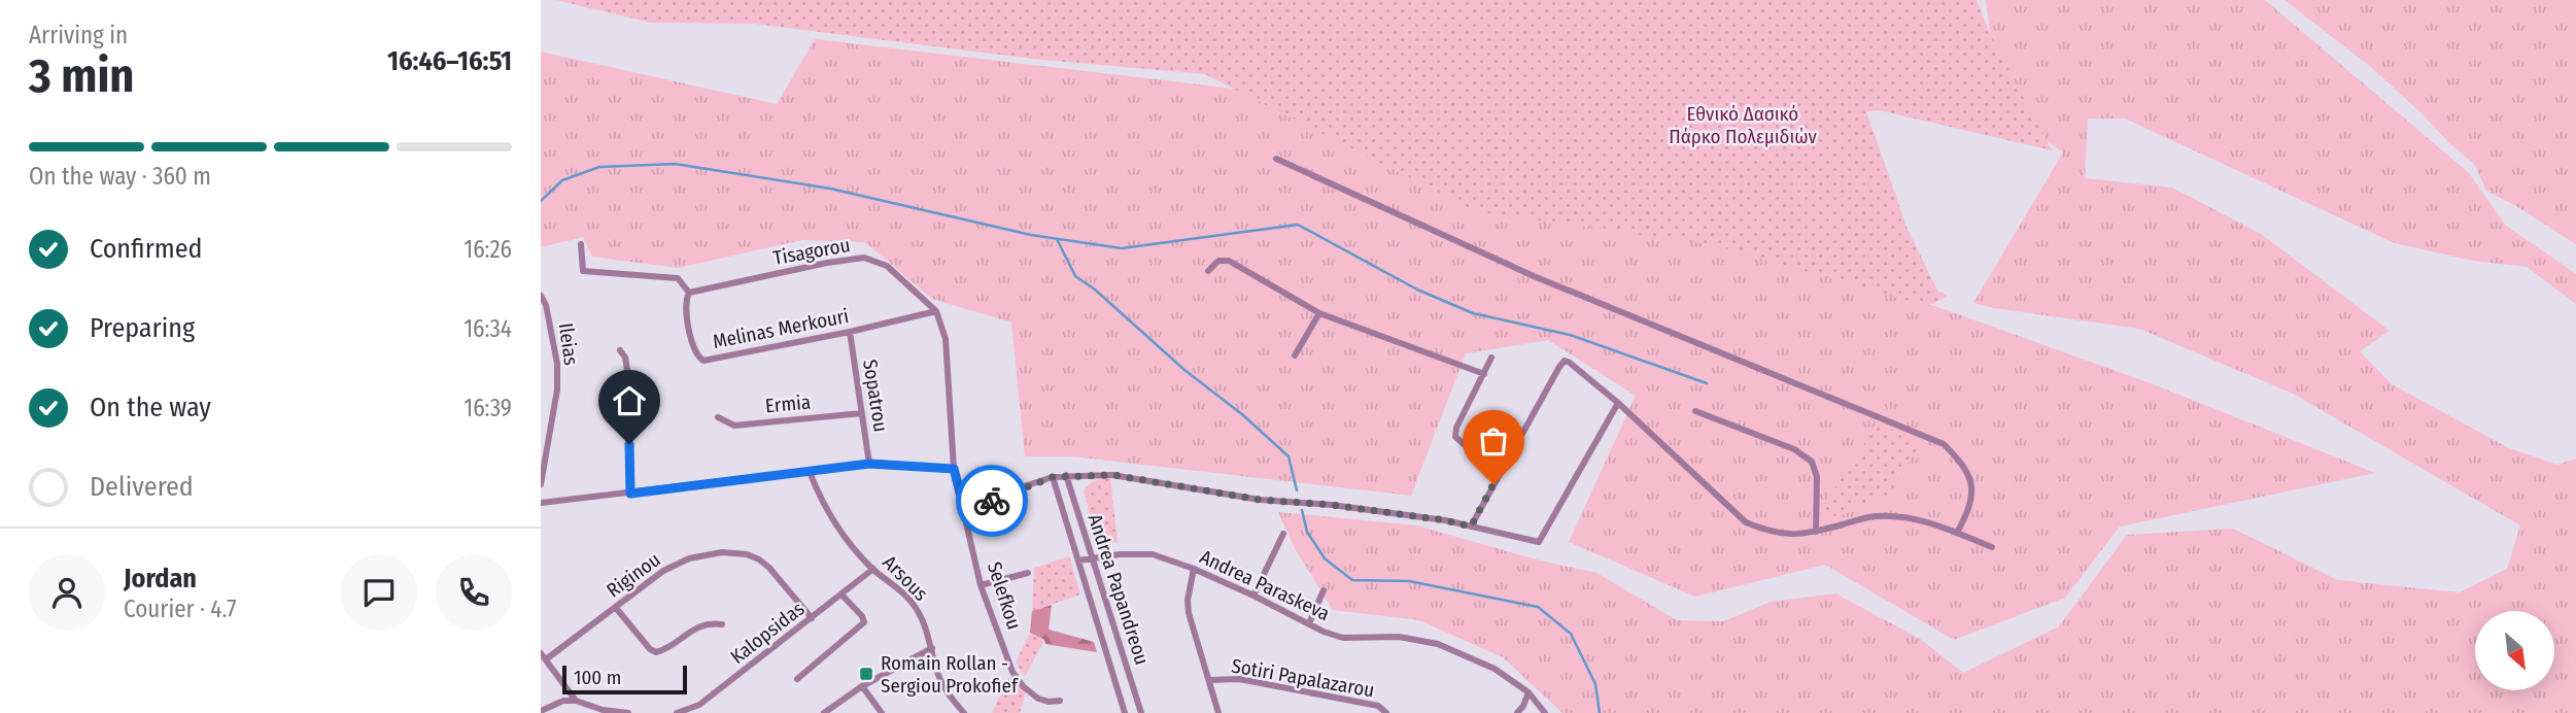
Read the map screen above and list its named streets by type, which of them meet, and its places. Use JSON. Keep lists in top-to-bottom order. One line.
{"streets":{"street":["Tisagorou","Melinas Merkouri","Ileias","Sopatrou","Ermia","Riginou","Arsous","Andrea Paraskeva","Andrea Papandreou","Selefkou","Kalopsidas","Sotiri Papalazarou"]},"crossings":[["Tisagorou","Melinas Merkouri"],["Melinas Merkouri","Sopatrou"],["Sopatrou","Ermia"],["Riginou","Kalopsidas"],["Arsous","Kalopsidas"],["Andrea Paraskeva","Andrea Papandreou"]],"parks":["Εθνικό Δασικό Πάρκο Πολεμιδιών"],"places":{"transit":["Romain Rollan - Sergiou Prokofief"]},"scale_bar":"100 m","north":"bottom right","page":{"heading":["3 min","Arriving in","16:46–16:51"],"panel":["Jordan","Courier · 4.7"],"bar":"On the way · 360 m","list":[["Confirmed","16:26"],["Preparing","16:34"],["On the way","16:39"],"Delivered"],"scale":"100 m"}}
